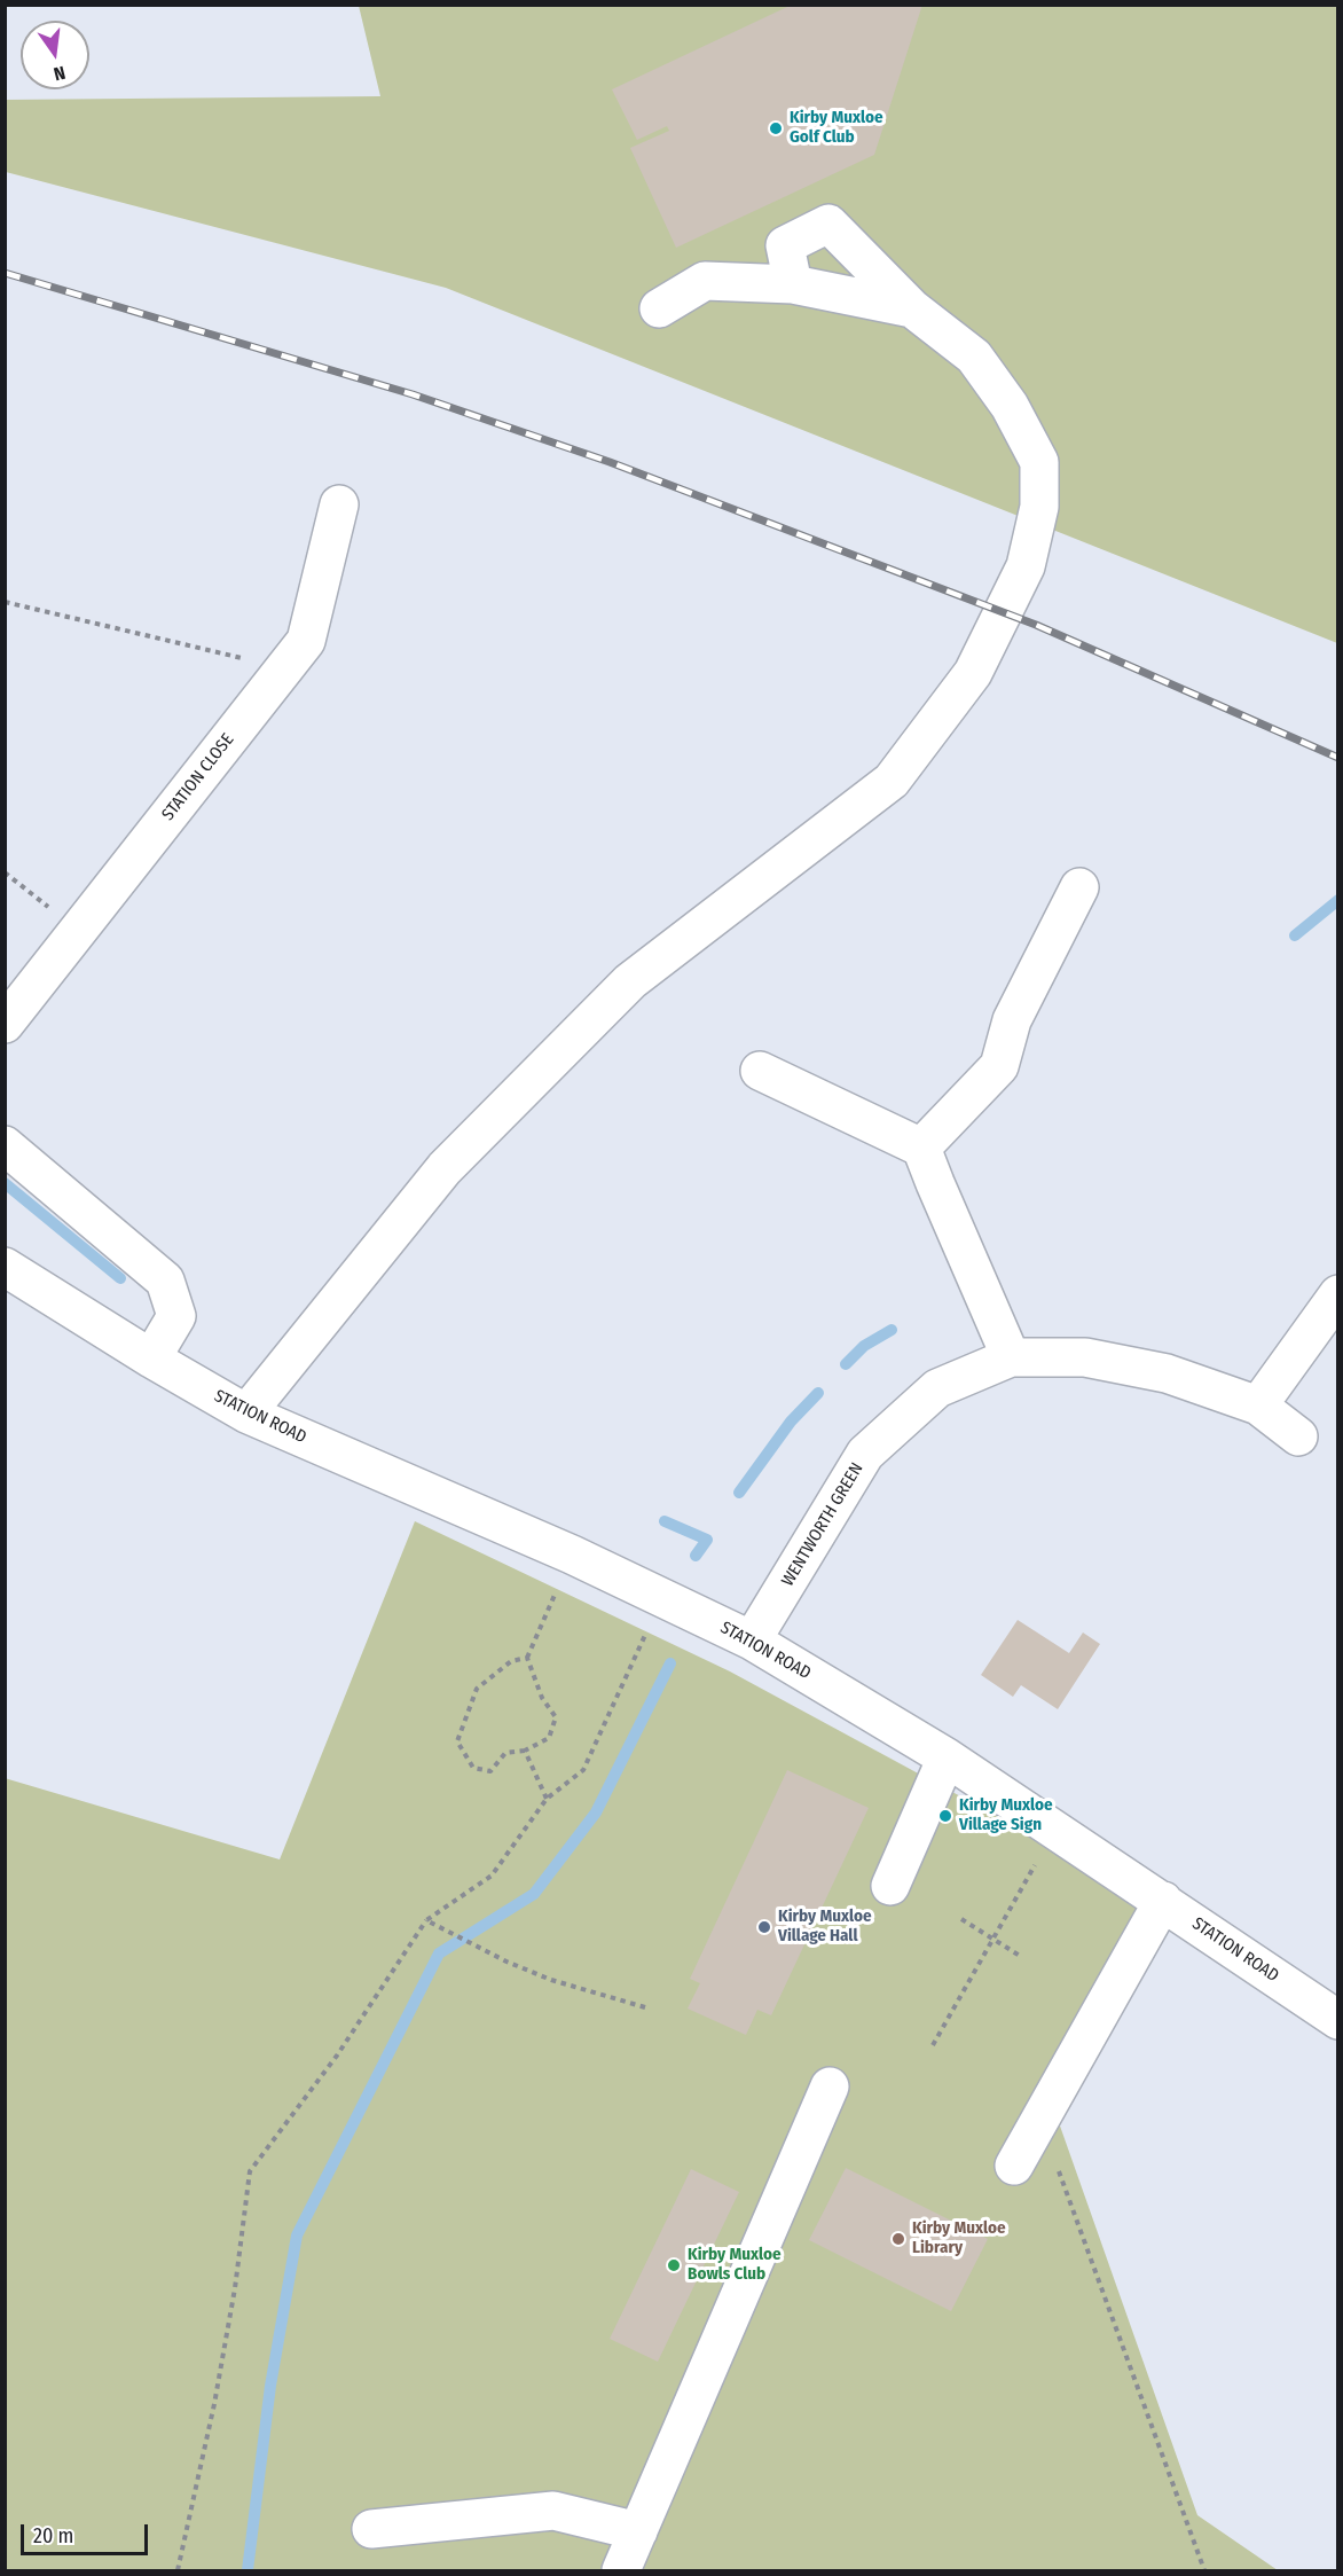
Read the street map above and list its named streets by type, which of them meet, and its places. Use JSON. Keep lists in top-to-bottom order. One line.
{"streets":{"street":["STATION CLOSE","STATION ROAD","WENTWORTH GREEN"]},"crossings":[["STATION ROAD","WENTWORTH GREEN"]],"places":["Kirby Muxloe Golf Club","Kirby Muxloe Village Sign","Kirby Muxloe Village Hall","Kirby Muxloe Library","Kirby Muxloe Bowls Club"],"scale_bar":"20 m","north":"bottom"}
